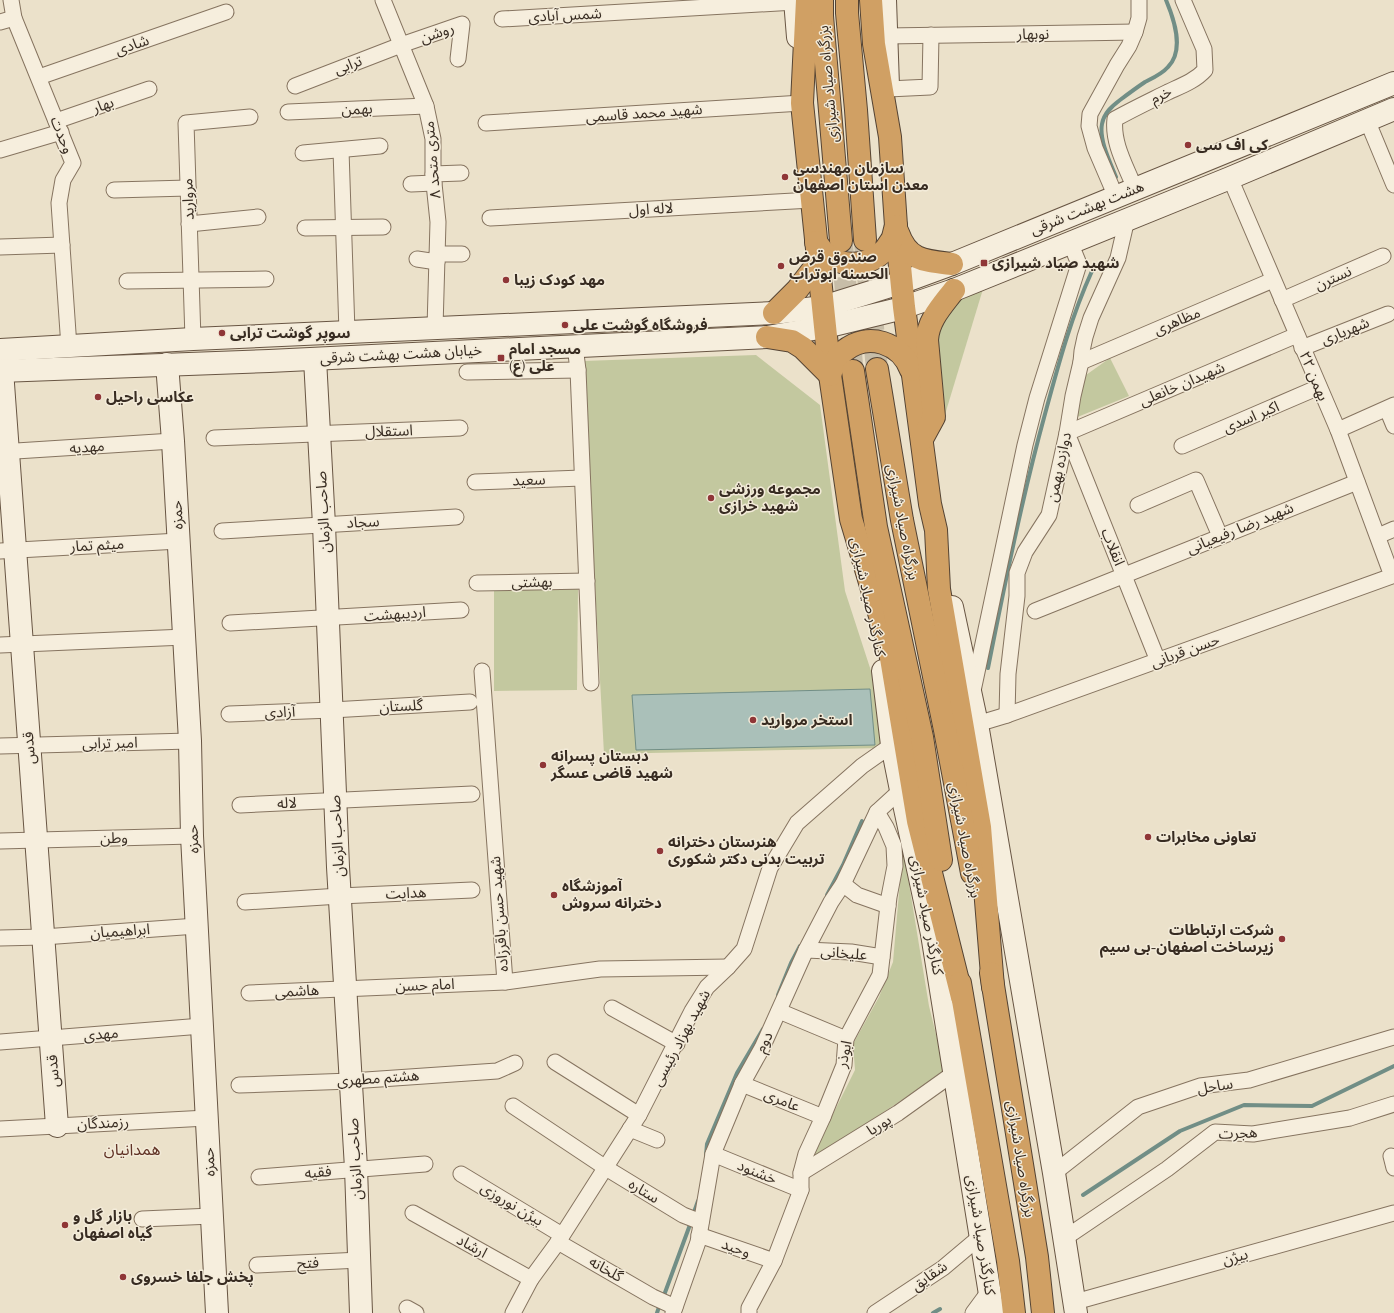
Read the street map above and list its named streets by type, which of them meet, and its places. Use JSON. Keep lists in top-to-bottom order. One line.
{"streets":{"highway":["بزرگراه صیاد شیرازی"],"main road":["هشت بهشت شرقی","خیابان هشت بهشت شرقی","صاحب الزمان","حمزه","کنارگذر صیاد شیرازی","قدس"],"street":["شمس آبادی","روشن","نوبهار","شادی","ترابی","خرم","بهار","بهمن","شهید محمد قاسمی","وحدت","۸ متری متحد","مروارید","لاله اول","نسترن","مظاهری","شهریاری","۲۲ بهمن","شهیدان خانعلی","اکبر اسدی","استقلال","مهدیه","دوازده بهمن","سعید","سجاد","شهید رضا رفیعیانی","میثم تمار","انقلاب","بهشتی","اردیبهشت","حسن قربانی","گلستان","آزادی","امیر ترابی","لاله","وطن","هدایت","شهید حسن باقرزاده","ابراهیمیان","علیخانی","امام حسن","هاشمی","مهدی","شهید بهزاد رئیسی","دوم","ابوذر","هشتم مطهری","ساحل","عامری","رزمندگان","پوریا","هجرت","فقیه","خشنود","ستاره","بیژن نوروزی","ارشاد","وحید","بیژن","فتح","گلخانه","شقایق"]},"crossings":[["روشن","ترابی"],["روشن","۸ متری متحد"],["شادی","وحدت"],["ترابی","۸ متری متحد"],["خرم","هشت بهشت شرقی"],["بهار","وحدت"],["بهمن","۸ متری متحد"],["وحدت","خیابان هشت بهشت شرقی"],["۸ متری متحد","خیابان هشت بهشت شرقی"],["مروارید","خیابان هشت بهشت شرقی"],["هشت بهشت شرقی","خیابان هشت بهشت شرقی"],["هشت بهشت شرقی","۲۲ بهمن"],["هشت بهشت شرقی","دوازده بهمن"],["نسترن","۲۲ بهمن"],["مظاهری","۲۲ بهمن"],["مظاهری","دوازده بهمن"],["شهریاری","۲۲ بهمن"],["شهریاری","شهیدان خانعلی"],["خیابان هشت بهشت شرقی","صاحب الزمان"],["خیابان هشت بهشت شرقی","حمزه"],["خیابان هشت بهشت شرقی","قدس"],["۲۲ بهمن","شهیدان خانعلی"],["۲۲ بهمن","اکبر اسدی"],["۲۲ بهمن","شهید رضا رفیعیانی"],["۲۲ بهمن","حسن قربانی"],["شهیدان خانعلی","دوازده بهمن"],["شهیدان خانعلی","انقلاب"],["استقلال","صاحب الزمان"],["مهدیه","حمزه"],["مهدیه","قدس"],["دوازده بهمن","انقلاب"],["دوازده بهمن","حسن قربانی"],["صاحب الزمان","سجاد"],["صاحب الزمان","اردیبهشت"],["صاحب الزمان","گلستان"],["صاحب الزمان","آزادی"],["صاحب الزمان","لاله"],["صاحب الزمان","هدایت"],["صاحب الزمان","امام حسن"],["صاحب الزمان","هاشمی"],["صاحب الزمان","هشتم مطهری"],["صاحب الزمان","فقیه"],["صاحب الزمان","فتح"],["حمزه","میثم تمار"],["حمزه","امیر ترابی"],["حمزه","وطن"],["حمزه","ابراهیمیان"],["حمزه","مهدی"],["حمزه","رزمندگان"],["شهید رضا رفیعیانی","انقلاب"],["میثم تمار","قدس"],["انقلاب","حسن قربانی"],["کنارگذر صیاد شیرازی","شهید بهزاد رئیسی"],["کنارگذر صیاد شیرازی","دوم"],["کنارگذر صیاد شیرازی","پوریا"],["کنارگذر صیاد شیرازی","شقایق"],["گلستان","آزادی"],["امیر ترابی","قدس"],["قدس","وطن"],["قدس","ابراهیمیان"],["قدس","مهدی"],["قدس","رزمندگان"],["شهید حسن باقرزاده","امام حسن"],["شهید حسن باقرزاده","شهید بهزاد رئیسی"],["علیخانی","دوم"],["علیخانی","ابوذر"],["امام حسن","هاشمی"],["شهید بهزاد رئیسی","ستاره"],["شهید بهزاد رئیسی","بیژن نوروزی"],["شهید بهزاد رئیسی","ارشاد"],["شهید بهزاد رئیسی","گلخانه"],["دوم","ابوذر"],["دوم","عامری"],["دوم","خشنود"],["دوم","ستاره"],["دوم","وحید"],["دوم","گلخانه"],["ابوذر","عامری"],["ابوذر","پوریا"],["ابوذر","خشنود"],["ابوذر","وحید"],["ستاره","وحید"],["بیژن نوروزی","گلخانه"]],"districts":["همدانیان"],"places":{"other":["کی اف سی","سازمان مهندسی معدن استان اصفهان","صندوق قرض الحسنه ابوتراب","مهد کودک زیبا","فروشگاه گوشت علی","سوپر گوشت ترابی","عکاسی راحیل","مجموعه ورزشی شهید خرازی","استخر مروارید","دبستان پسرانه شهید قاضی عسگر","تعاونی مخابرات","هنرستان دخترانه تربیت بدنی دکتر شکوری","آموزشگاه دخترانه سروش","شرکت ارتباطات زیرساخت اصفهان-بی سیم","بازار گل و گیاه اصفهان","پخش جلفا خسروی"],"transit":["شهید صیاد شیرازی","مسجد امام علی (ع)"]}}
